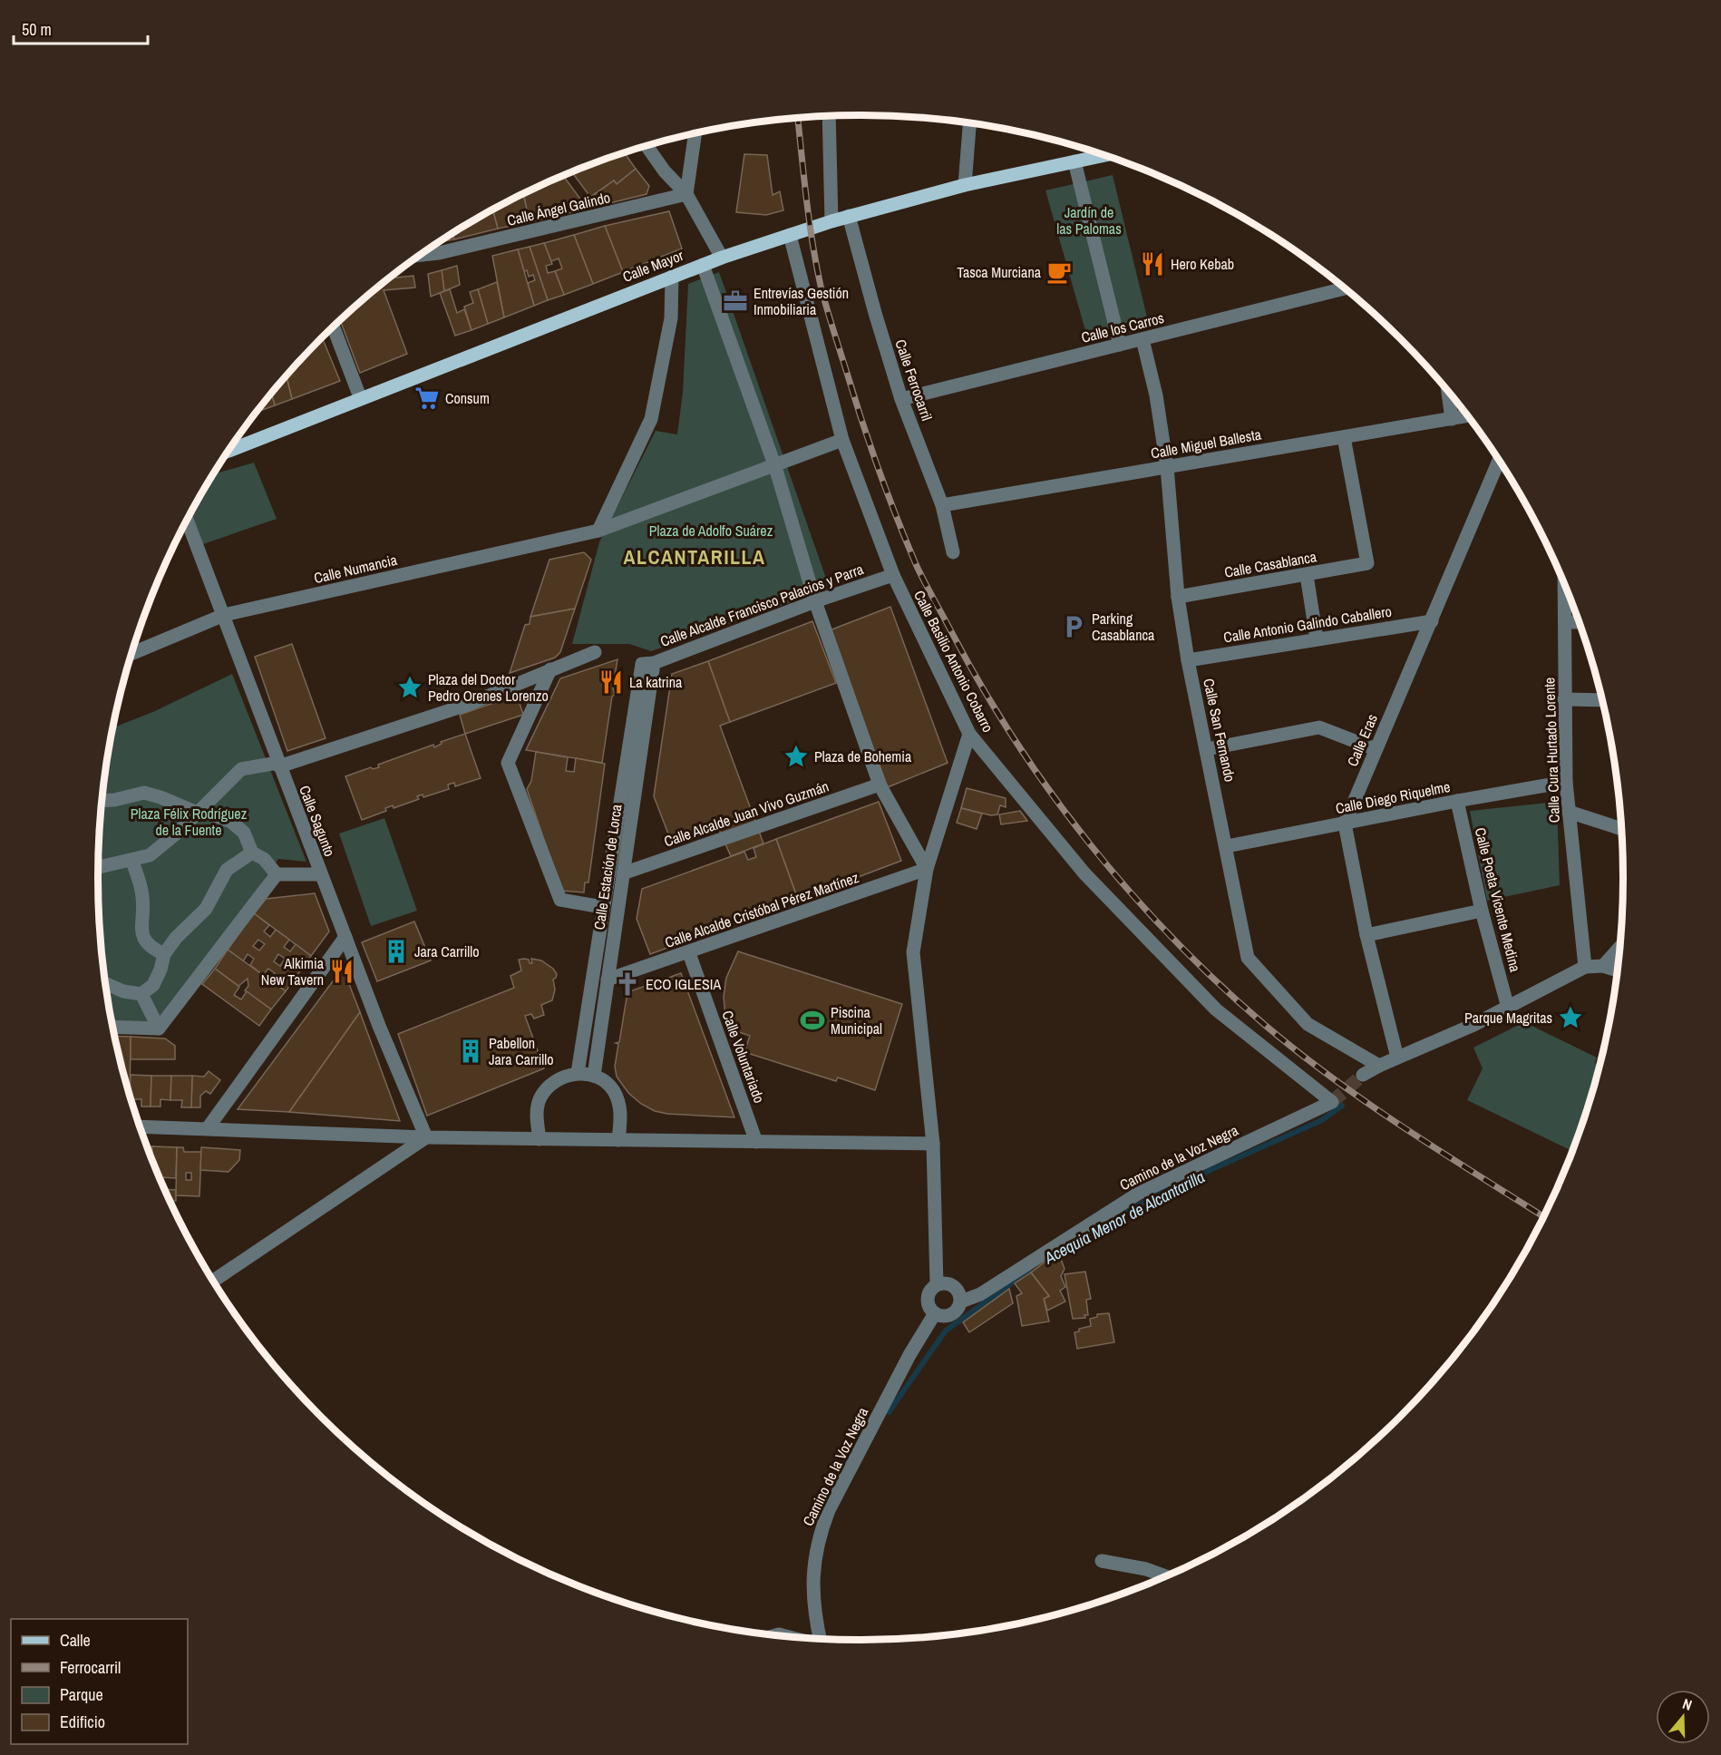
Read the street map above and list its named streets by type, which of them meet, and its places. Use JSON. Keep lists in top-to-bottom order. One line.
{"streets":{"main road":["Calle Mayor"],"street":["Calle Ángel Galindo","Calle los Carros","Calle Ferrocarril","Calle Miguel Ballesta","Calle Casablanca","Calle Numancia","Calle Alcalde Francisco Palacios y Parra","Calle Antonio Galindo Caballero","Calle Basilio Antonio Cobarro","Calle San Fernando","Calle Eras","Calle Cura Hurtado Lorente","Calle Diego Riquelme","Calle Alcalde Juan Vivo Guzmán","Calle Sagunto","Calle Estación de Lorca","Calle Poeta Vicente Medina","Calle Alcalde Cristóbal Pérez Martínez","Calle Voluntariado","Camino de la Voz Negra"]},"crossings":[["Calle Mayor","Calle Ferrocarril"],["Calle Mayor","Calle Basilio Antonio Cobarro"],["Calle los Carros","Calle Ferrocarril"],["Calle los Carros","Calle San Fernando"],["Calle Ferrocarril","Calle Miguel Ballesta"],["Calle Miguel Ballesta","Calle Casablanca"],["Calle Miguel Ballesta","Calle San Fernando"],["Calle Casablanca","Calle San Fernando"],["Calle Numancia","Calle Basilio Antonio Cobarro"],["Calle Numancia","Calle Sagunto"],["Calle Alcalde Francisco Palacios y Parra","Calle Basilio Antonio Cobarro"],["Calle Alcalde Francisco Palacios y Parra","Calle Estación de Lorca"],["Calle Antonio Galindo Caballero","Calle San Fernando"],["Calle Antonio Galindo Caballero","Calle Eras"],["Calle Basilio Antonio Cobarro","Camino de la Voz Negra"],["Calle San Fernando","Calle Diego Riquelme"],["Calle Eras","Calle Diego Riquelme"],["Calle Cura Hurtado Lorente","Calle Diego Riquelme"],["Calle Diego Riquelme","Calle Poeta Vicente Medina"],["Calle Alcalde Juan Vivo Guzmán","Calle Estación de Lorca"],["Calle Estación de Lorca","Calle Alcalde Cristóbal Pérez Martínez"],["Calle Alcalde Cristóbal Pérez Martínez","Calle Voluntariado"]],"districts":["ALCANTARILLA"],"water":["Acequia Menor de Alcantarilla"],"parks":["Jardín de las Palomas","Plaza de Adolfo Suárez","Plaza Félix Rodríguez de la Fuente"],"places":{"restaurant":["Hero Kebab","La katrina","Alkimia New Tavern"],"cafe":["Tasca Murciana"],"office":["Entrevías Gestión Inmobiliaria"],"supermarket":["Consum"],"parking":["Parking Casablanca"],"place":["Plaza del Doctor Pedro Orenes Lorenzo","Plaza de Bohemia","Parque Magritas"],"building":["Jara Carrillo","Pabellon Jara Carrillo"],"church":["ECO IGLESIA"],"sports":["Piscina Municipal"]},"legend":["Calle","Ferrocarril","Parque","Edificio"],"scale_bar":"50 m","north":"top"}
